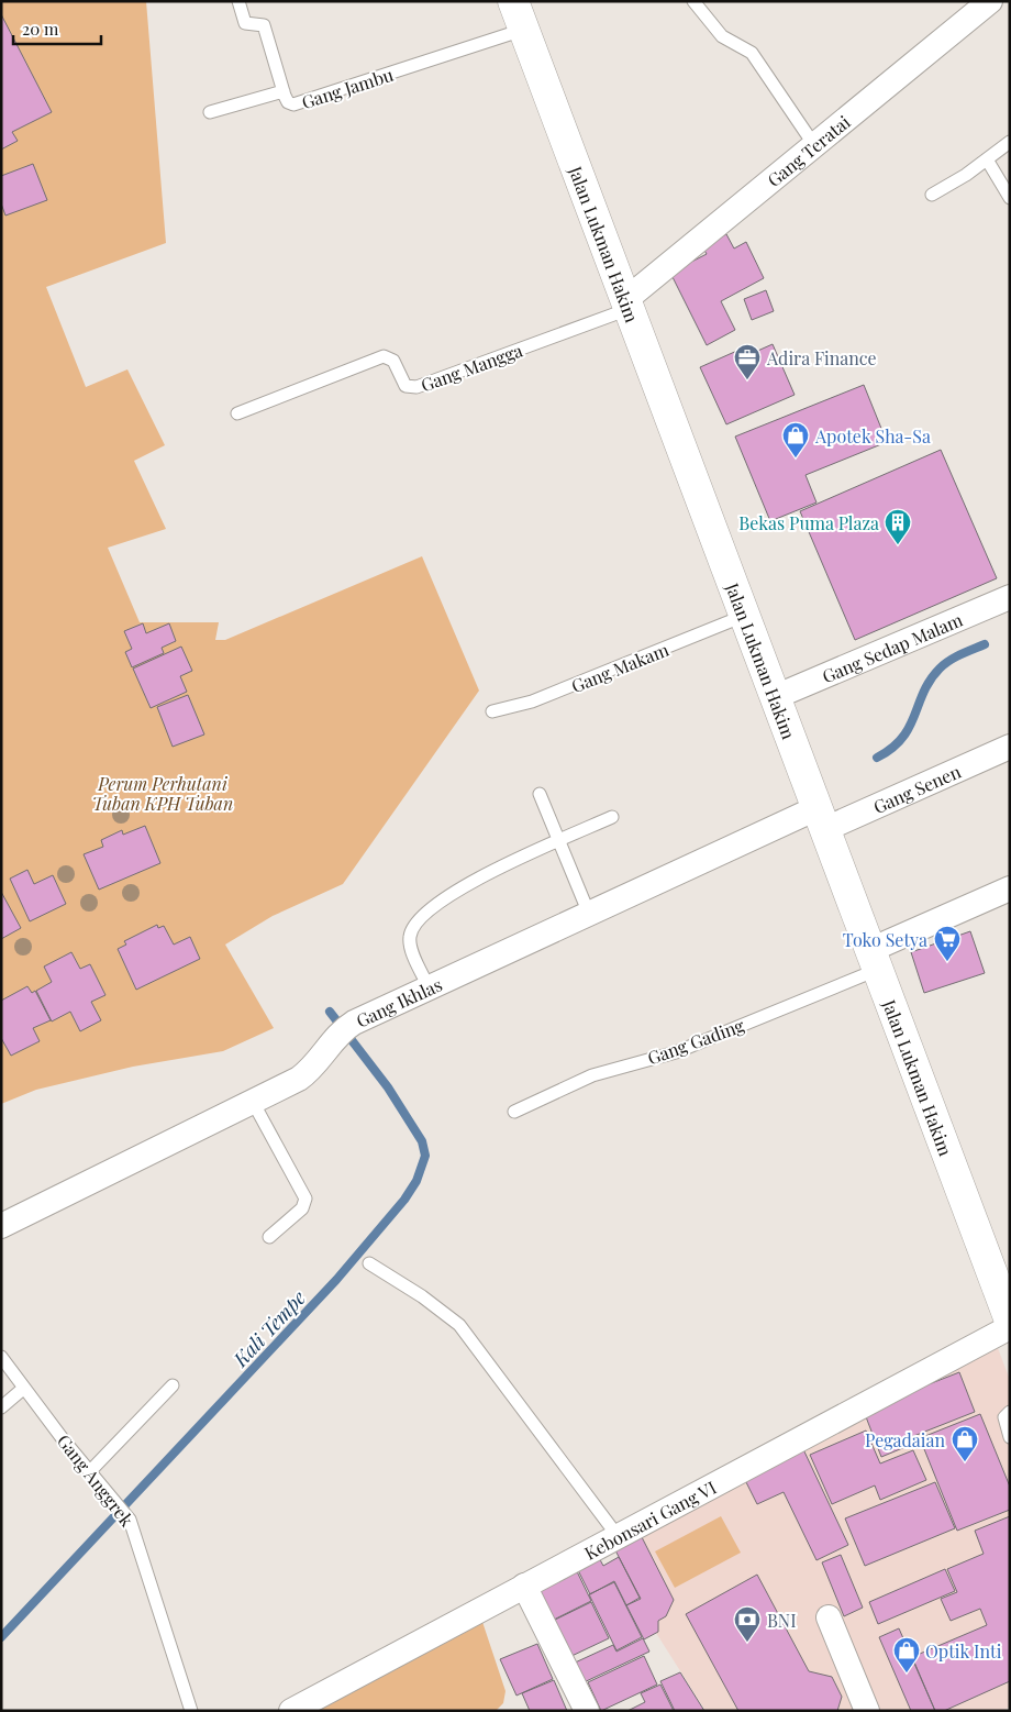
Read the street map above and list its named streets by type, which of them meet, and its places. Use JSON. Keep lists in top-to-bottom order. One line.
{"streets":{"main road":["Jalan Lukman Hakim"],"street":["Gang Teratai","Gang Sedap Malam","Gang Senen","Gang Ikhlas","Kebonsari Gang VI"],"lane":["Gang Jambu","Gang Mangga","Gang Makam","Gang Gading","Gang Anggrek"]},"crossings":[["Gang Jambu","Jalan Lukman Hakim"],["Gang Teratai","Jalan Lukman Hakim"],["Gang Teratai","Gang Mangga"],["Jalan Lukman Hakim","Gang Mangga"],["Jalan Lukman Hakim","Gang Sedap Malam"],["Jalan Lukman Hakim","Gang Makam"],["Jalan Lukman Hakim","Gang Senen"],["Jalan Lukman Hakim","Gang Ikhlas"],["Jalan Lukman Hakim","Gang Gading"],["Jalan Lukman Hakim","Kebonsari Gang VI"],["Gang Senen","Gang Ikhlas"]],"water":["Kali Tempe"],"parks":["Perum Perhutani Tuban KPH Tuban"],"places":{"office":["Adira Finance"],"shop":["Apotek Sha-Sa","Pegadaian","Optik Inti"],"building":["Bekas Puma Plaza"],"supermarket":["Toko Setya"],"bank":["BNI"]},"scale_bar":"20 m"}
